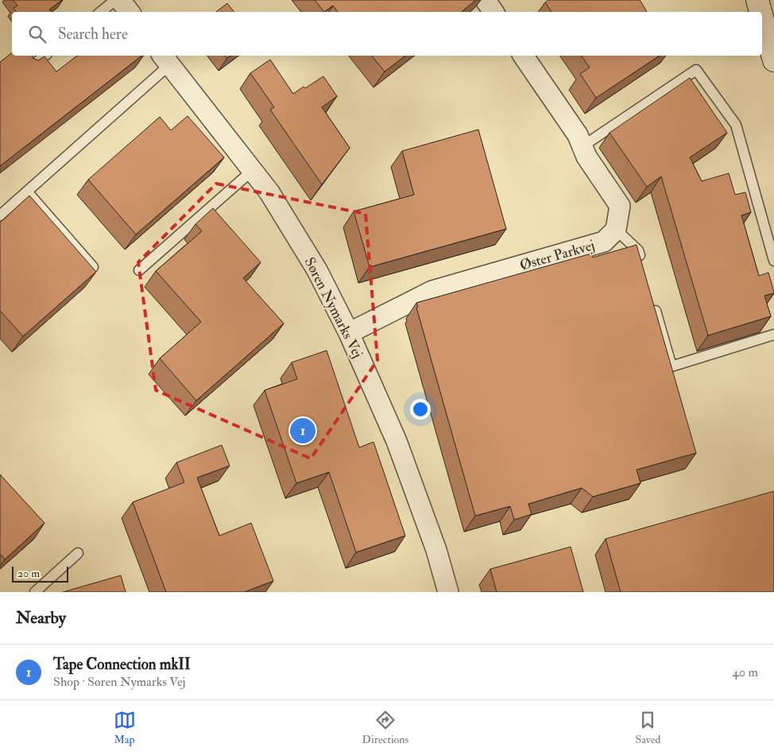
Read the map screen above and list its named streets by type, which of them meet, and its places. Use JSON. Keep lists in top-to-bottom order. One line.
{"streets":{"street":["Øster Parkvej","Søren Nymarks Vej"]},"crossings":[["Øster Parkvej","Søren Nymarks Vej"]],"scale_bar":"20 m","page":{"search":"Search here","pins":"1","scale":"20 m","heading":"Nearby","list":[{"mark":"1","name":"Tape Connection mkII","note":"Shop · Søren Nymarks Vej","value":"40 m"}],"nav":["Map","Directions","Saved"]}}
